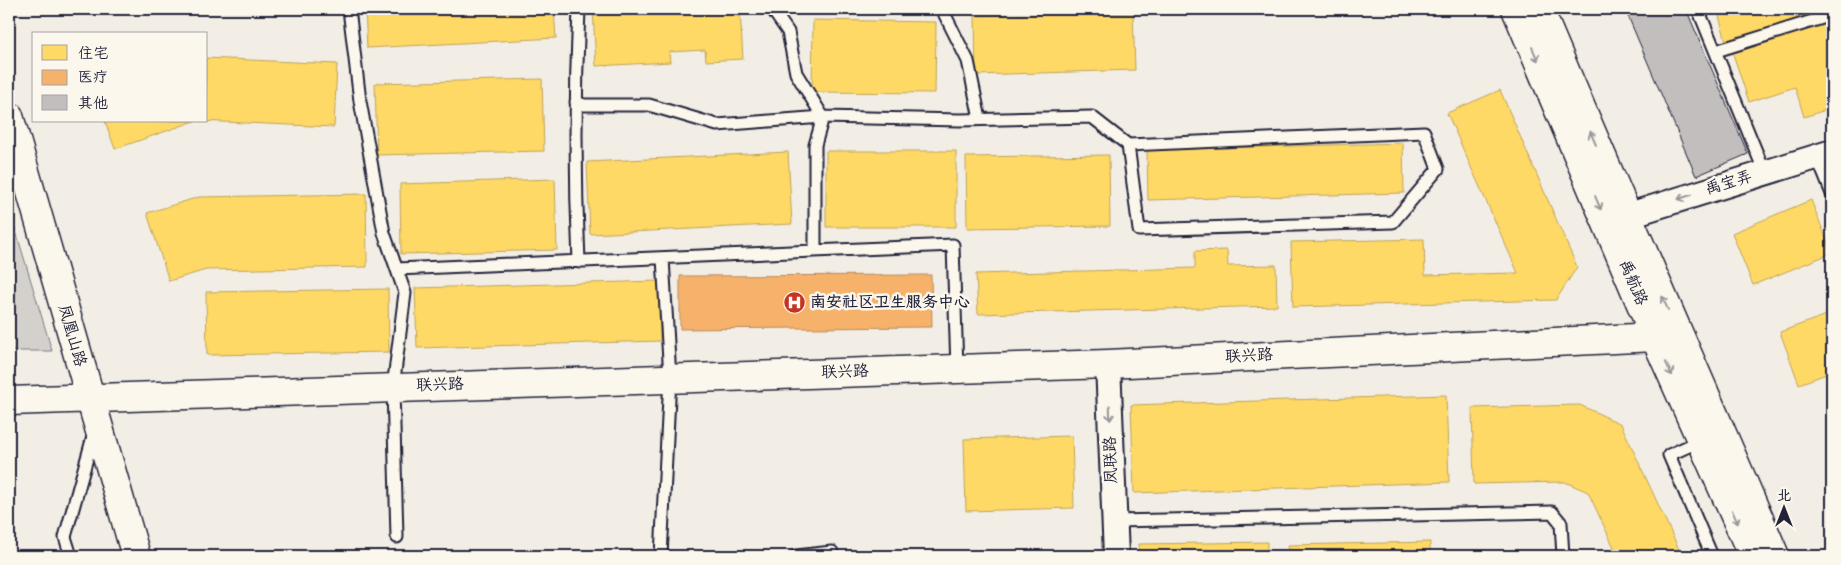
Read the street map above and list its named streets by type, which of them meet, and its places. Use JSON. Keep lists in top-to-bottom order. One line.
{"streets":{"street":["禹宝弄","禹航路","凤凰山路","联兴路","凤联路"]},"crossings":[["禹宝弄","禹航路"],["禹航路","联兴路"],["凤凰山路","联兴路"],["联兴路","凤联路"]],"one_way":["禹宝弄","凤联路"],"places":{"hospital":["南安社区卫生服务中心"]},"legend":["住宅","医疗","其他"],"north":"top"}
